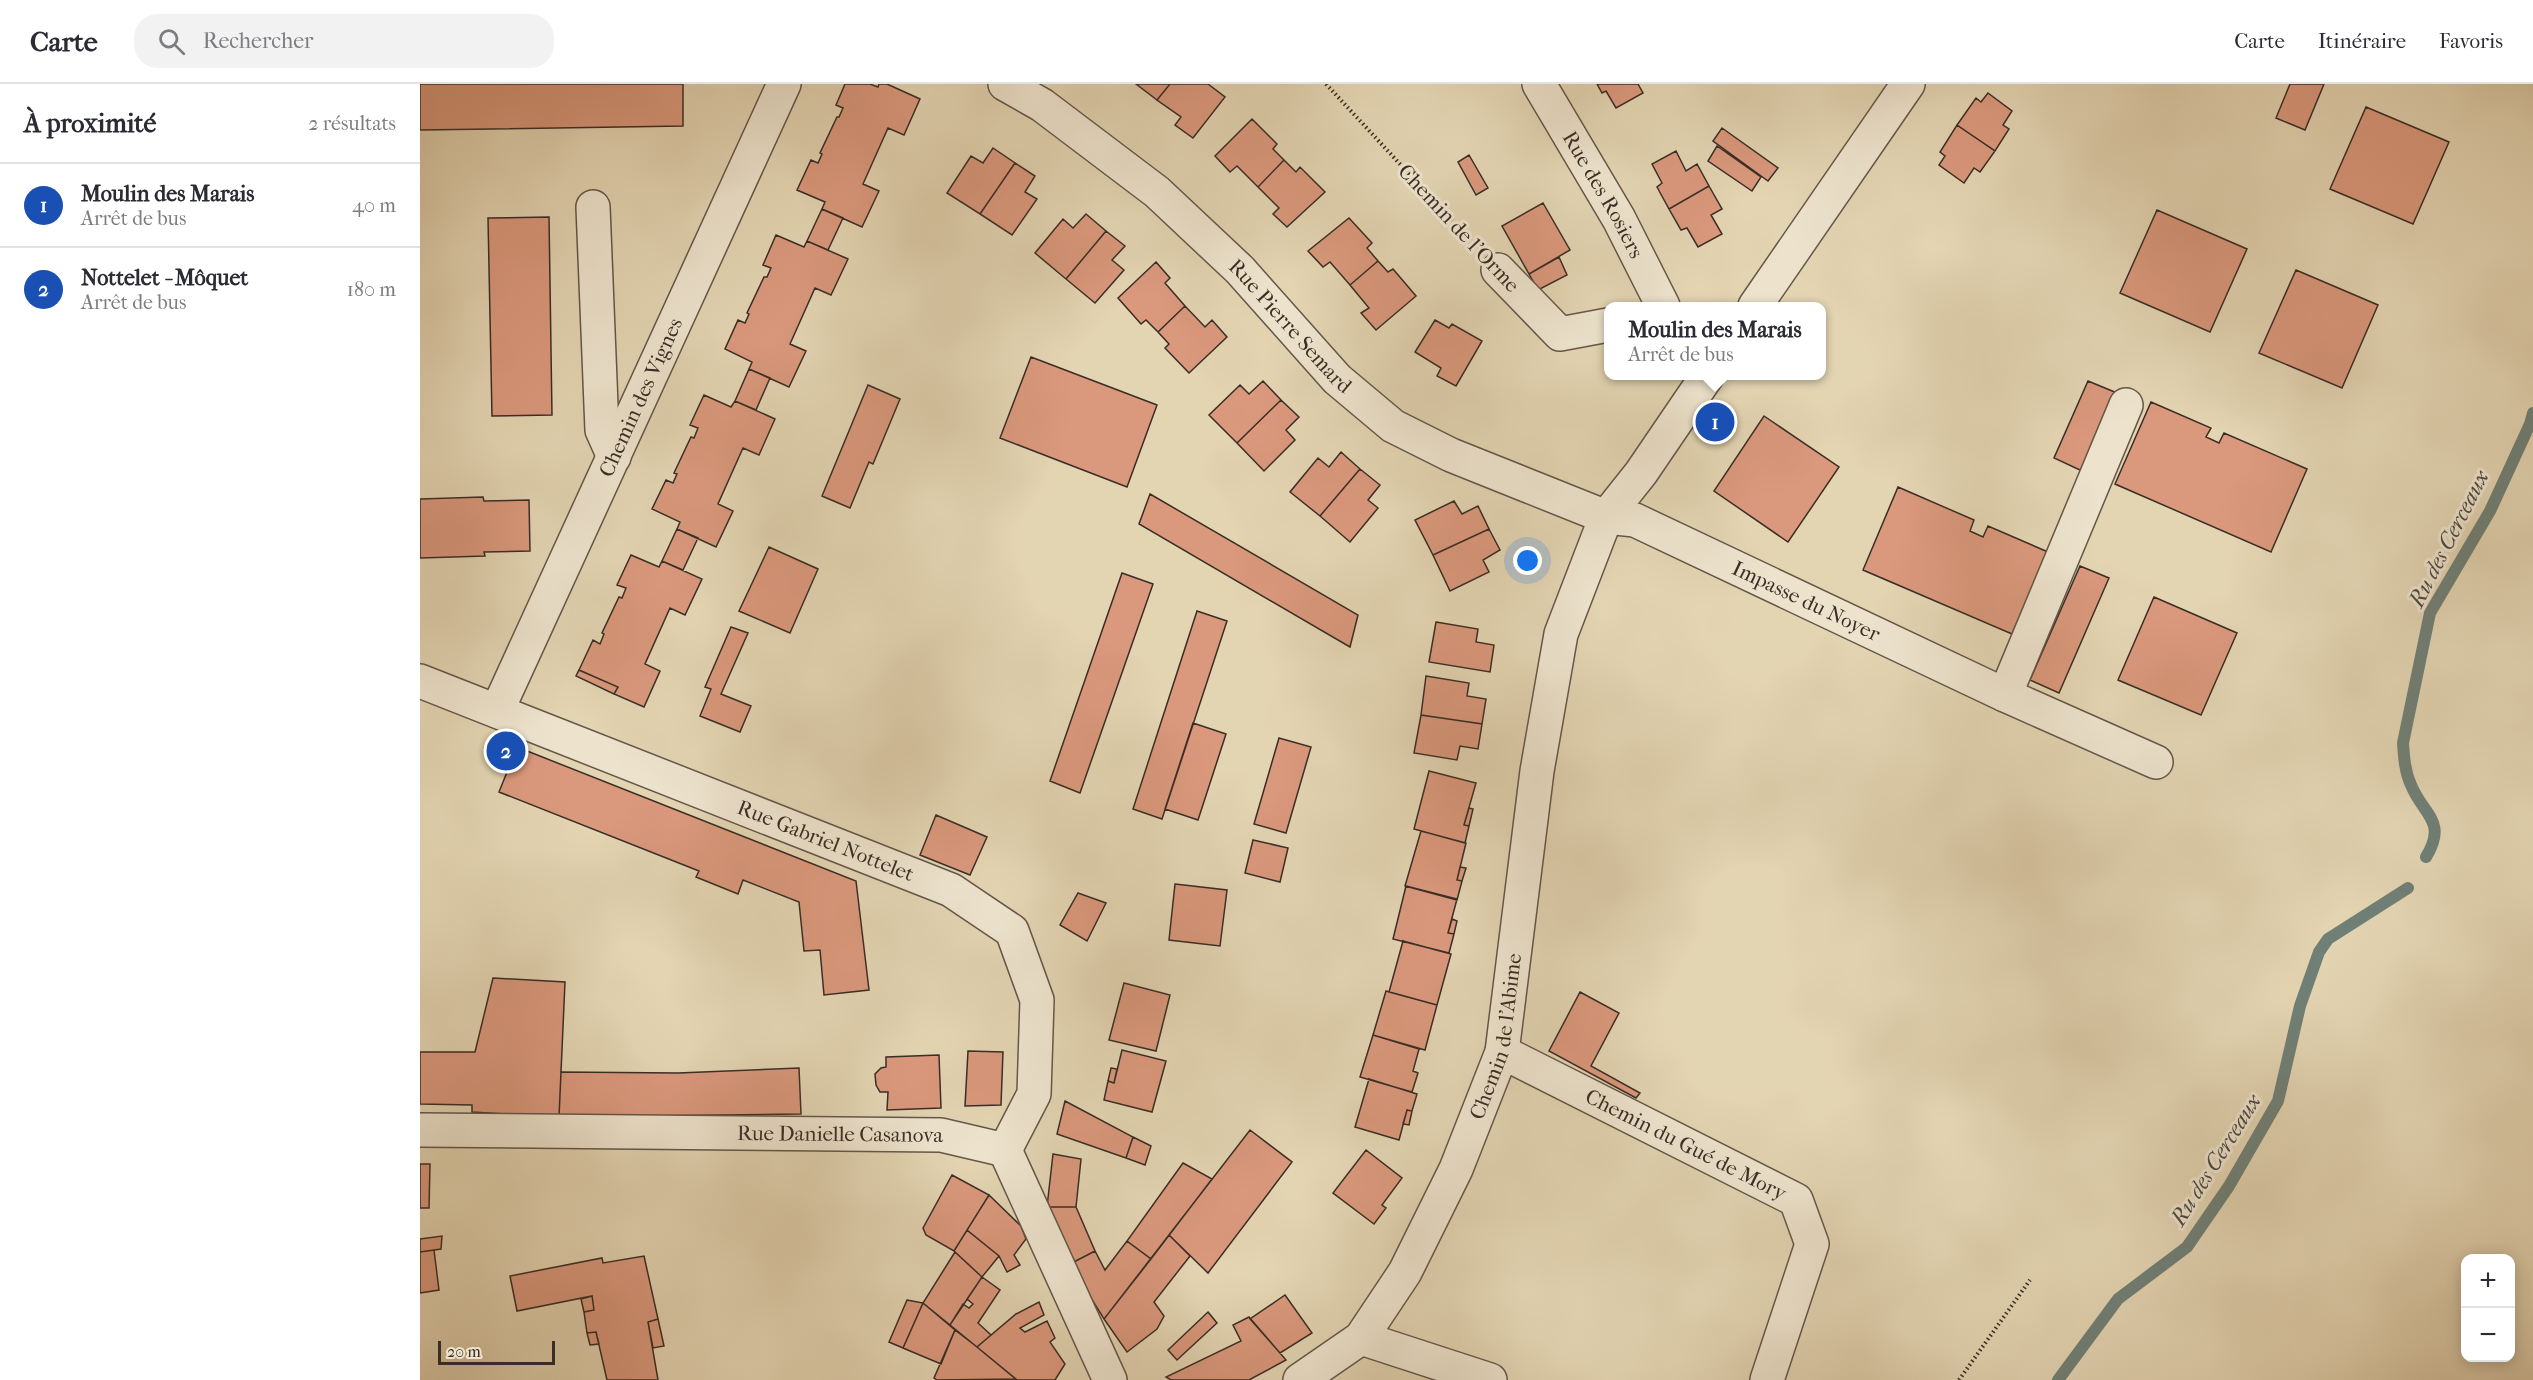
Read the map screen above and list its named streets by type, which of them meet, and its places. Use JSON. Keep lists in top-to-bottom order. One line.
{"streets":{"street":["Rue des Rosiers","Chemin de l'Orme","Rue Pierre Semard","Chemin des Vignes","Impasse du Noyer","Rue Gabriel Nottelet","Chemin de l'Abime","Rue Danielle Casanova","Chemin du Gué de Mory"]},"crossings":[["Rue Pierre Semard","Impasse du Noyer"],["Rue Pierre Semard","Chemin de l'Abime"],["Chemin des Vignes","Rue Gabriel Nottelet"],["Impasse du Noyer","Chemin de l'Abime"],["Rue Gabriel Nottelet","Rue Danielle Casanova"],["Chemin de l'Abime","Chemin du Gué de Mory"]],"water":["Ru des Cerceaux"],"scale_bar":"20 m","page":{"header":"Carte","search":"Rechercher","nav":["Carte","Itinéraire","Favoris"],"heading":["À proximité","2 résultats"],"list":[{"mark":"1","name":"Moulin des Marais","note":"Arrêt de bus","value":"40 m"},{"mark":"2","name":"Nottelet - Môquet","note":"Arrêt de bus","value":"180 m"}],"popup":["Moulin des Marais","Arrêt de bus"],"pins":["1","2"],"map_buttons":["+","−"],"scale":"20 m"}}
